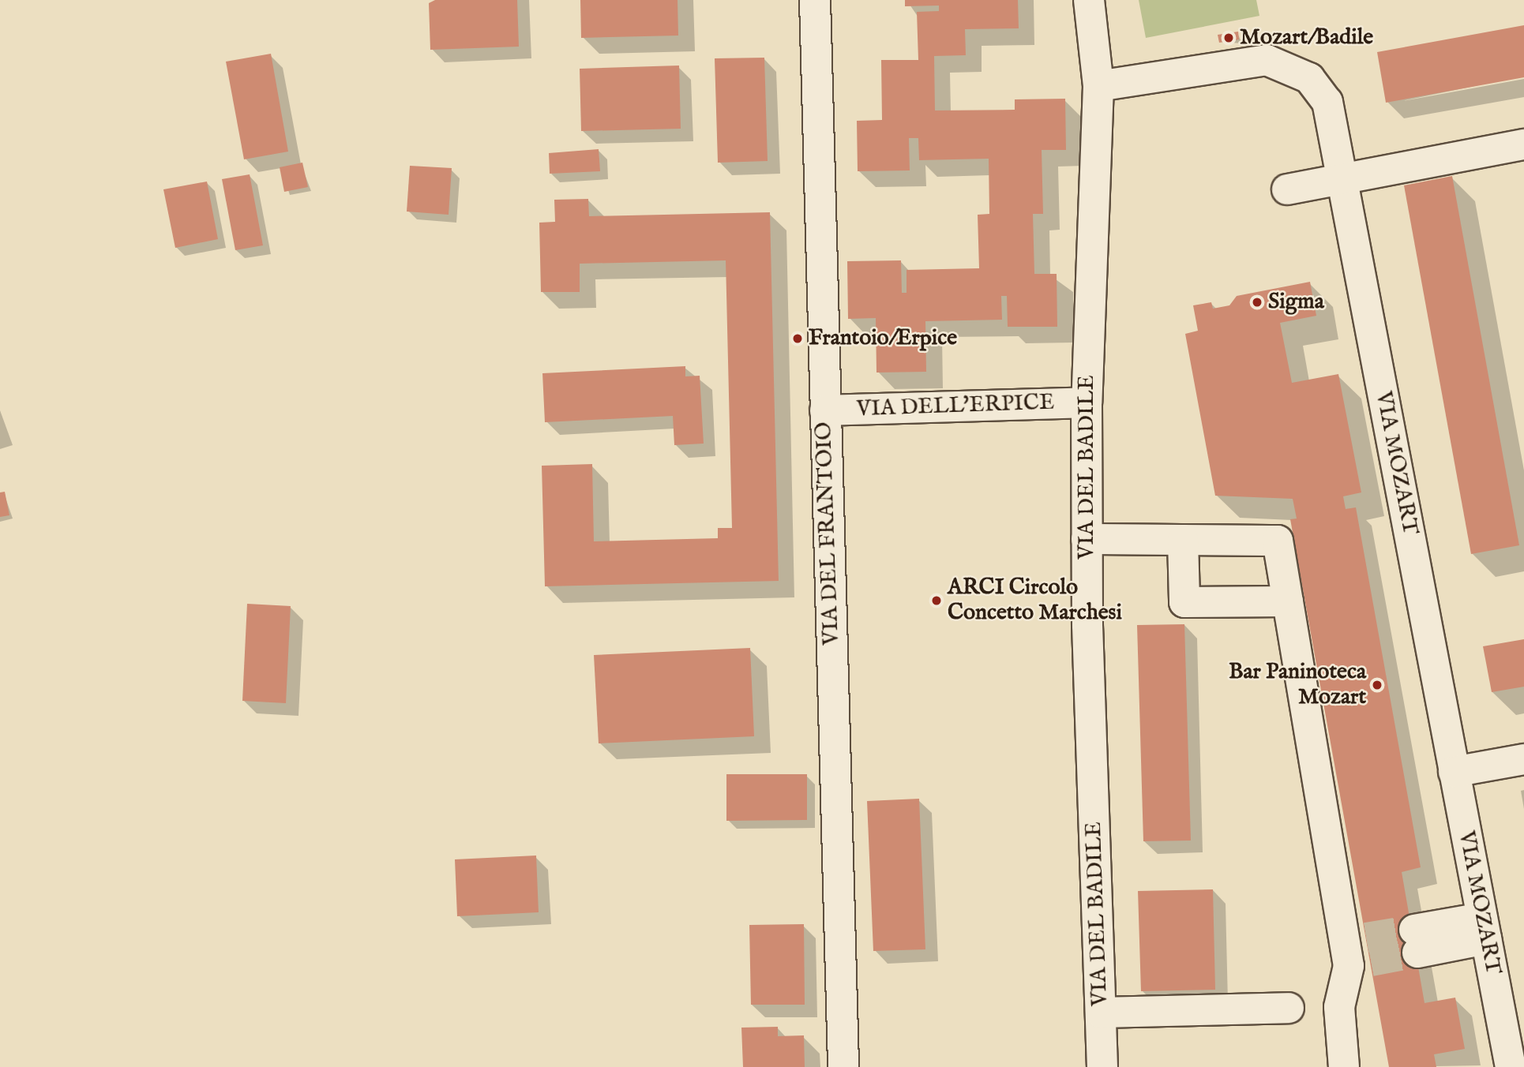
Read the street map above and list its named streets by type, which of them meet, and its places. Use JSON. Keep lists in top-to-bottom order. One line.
{"streets":{"street":["VIA DELL'ERPICE","VIA MOZART","VIA DEL BADILE","VIA DEL FRANTOIO"]},"crossings":[["VIA DELL'ERPICE","VIA DEL BADILE"],["VIA DELL'ERPICE","VIA DEL FRANTOIO"],["VIA MOZART","VIA DEL BADILE"]],"places":["Mozart/Badile","Sigma","Frantoio/Erpice","ARCI Circolo Concetto Marchesi","Bar Paninoteca Mozart"]}
